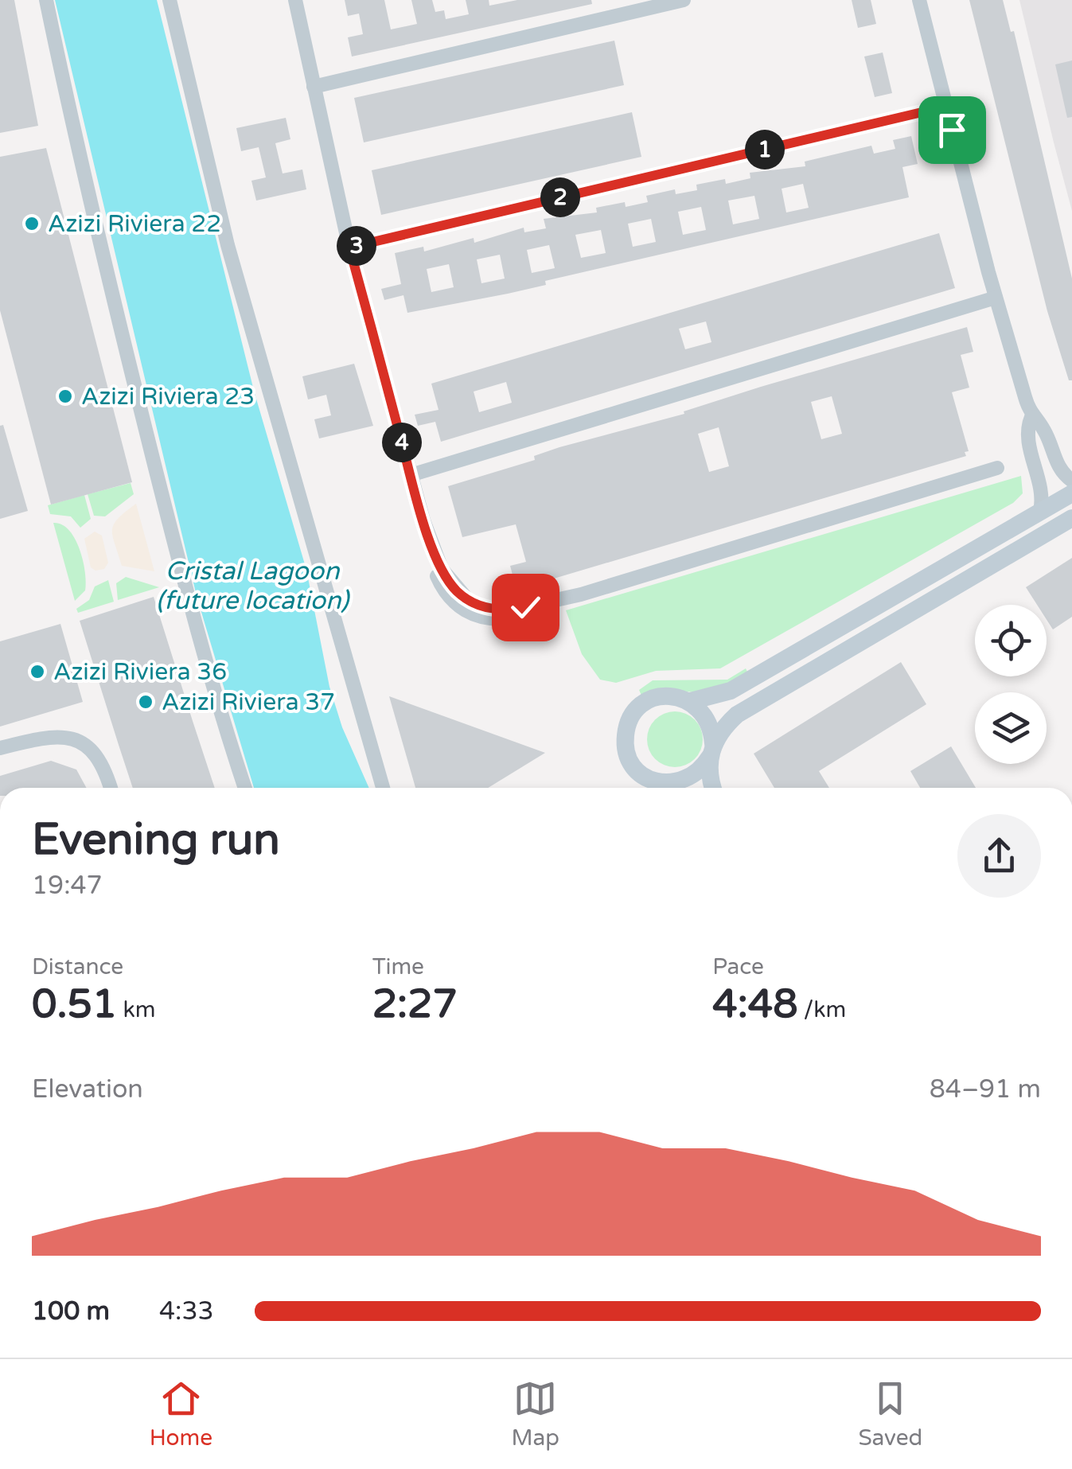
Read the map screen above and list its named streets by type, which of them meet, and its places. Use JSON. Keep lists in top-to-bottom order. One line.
{"water":["Cristal Lagoon (future location)"],"places":["Azizi Riviera 22","Azizi Riviera 23","Azizi Riviera 36","Azizi Riviera 37"],"page":{"pins":["1","2","3","4"],"heading":["Evening run","19:47"],"stats":[["Distance","0.51 km"],["Time","2:27"],["Pace","4:48 /km"]],"chart":["Elevation","84–91 m"],"list":[{"name":"100 m","note":"4:33"}],"tabs":["Home","Map","Saved"]}}
